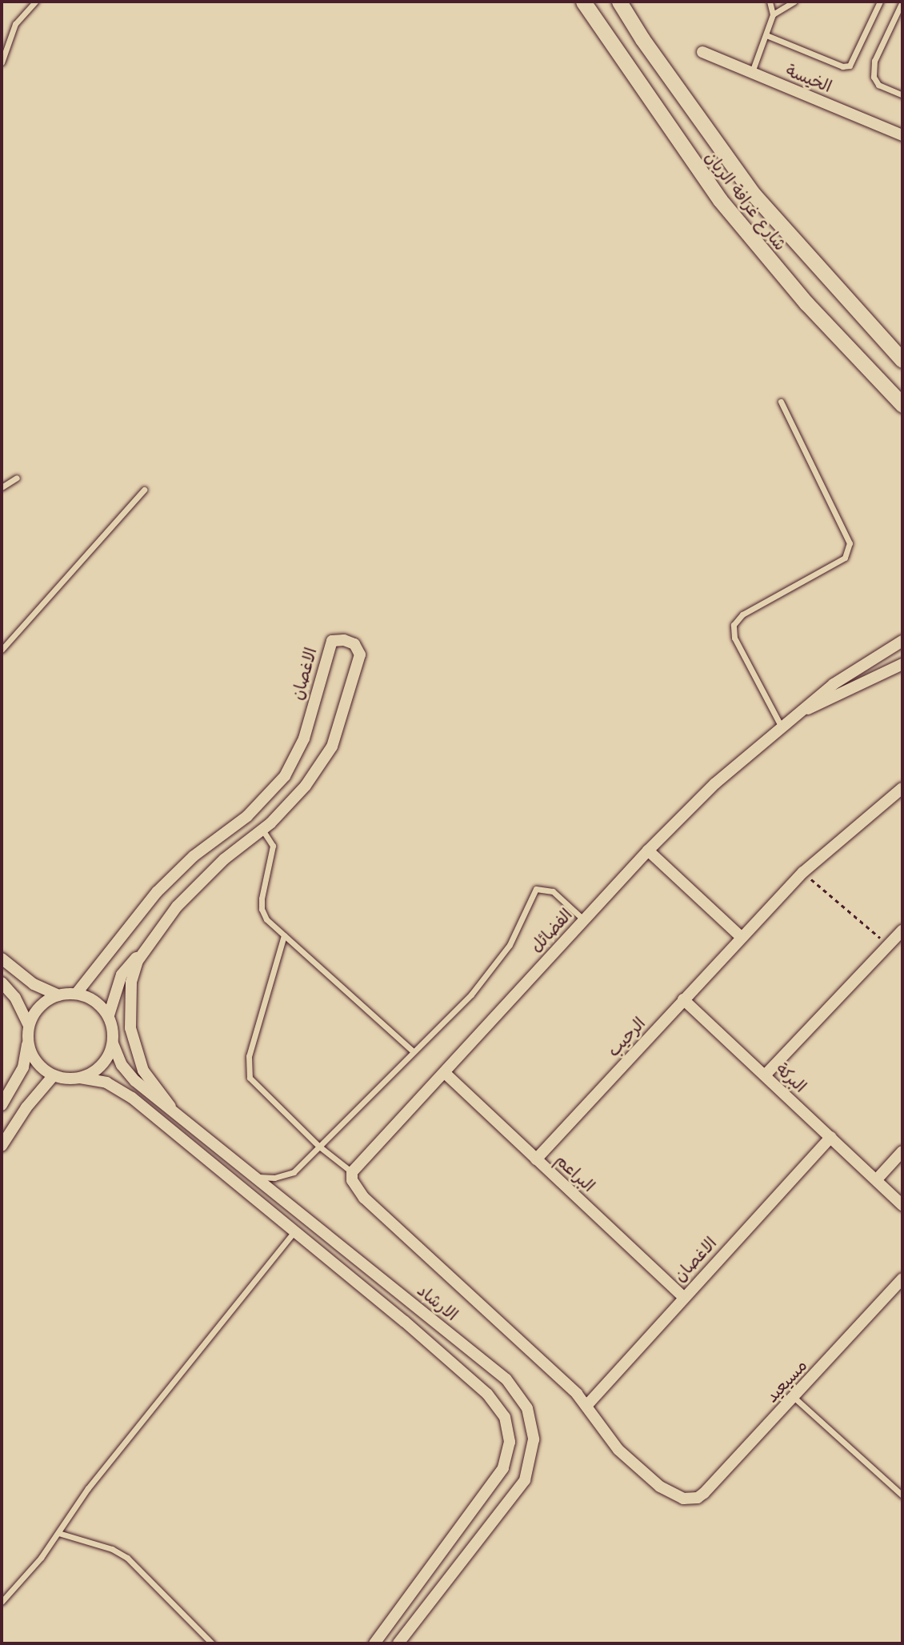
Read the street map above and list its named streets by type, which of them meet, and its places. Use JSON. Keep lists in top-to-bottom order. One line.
{"streets":{"main road":["شارع غرافة الريان"],"street":["الخيسة","الاغصان","الفضائل","الرحيب","البركة","البراعم","الارشاد","مسيعيد"]},"crossings":[["الاغصان","البركة"],["الاغصان","البراعم"],["الاغصان","الارشاد"],["الاغصان","مسيعيد"],["الفضائل","البراعم"],["الرحيب","البركة"],["الرحيب","البراعم"]]}
